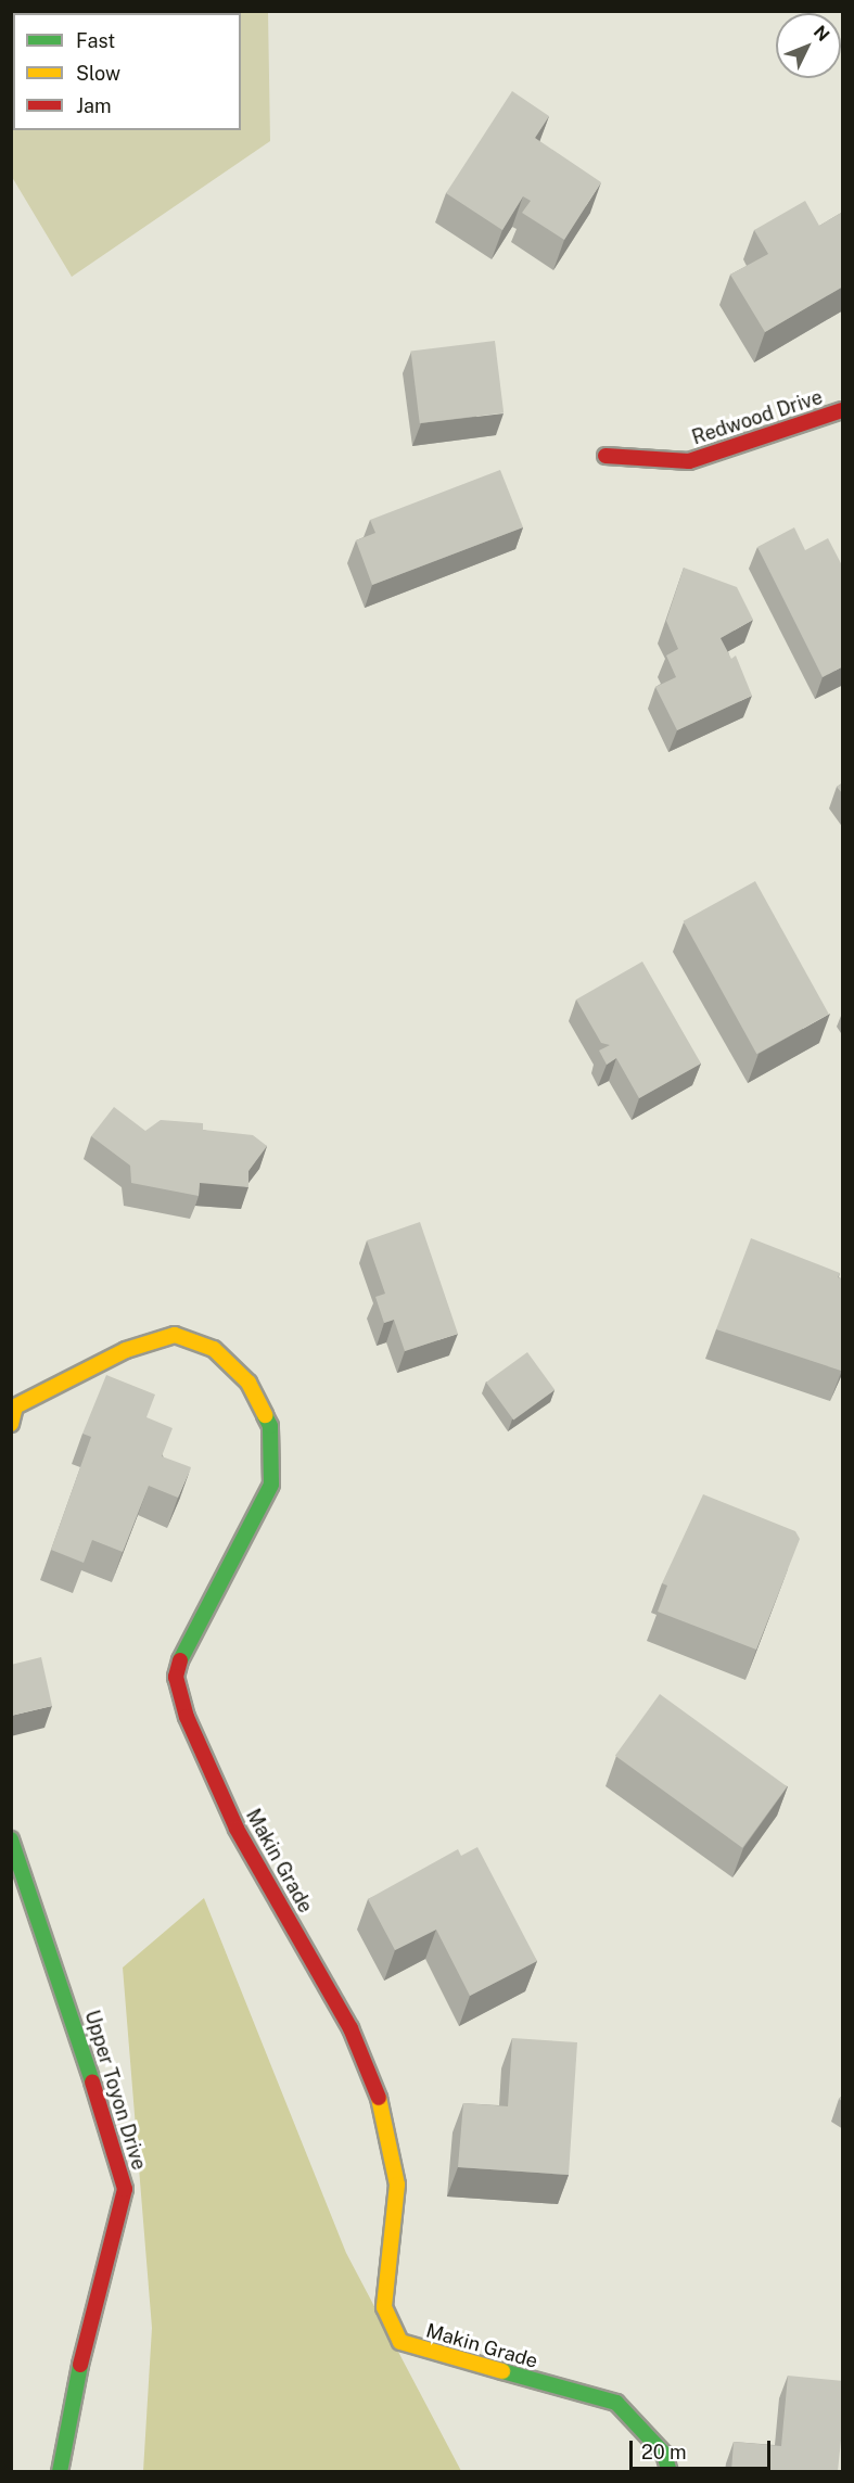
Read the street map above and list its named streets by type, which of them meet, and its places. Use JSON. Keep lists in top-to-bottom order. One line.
{"streets":{"street":["Redwood Drive","Makin Grade","Upper Toyon Drive"]},"legend":["Fast","Slow","Jam"],"scale_bar":"20 m","north":"top right"}
